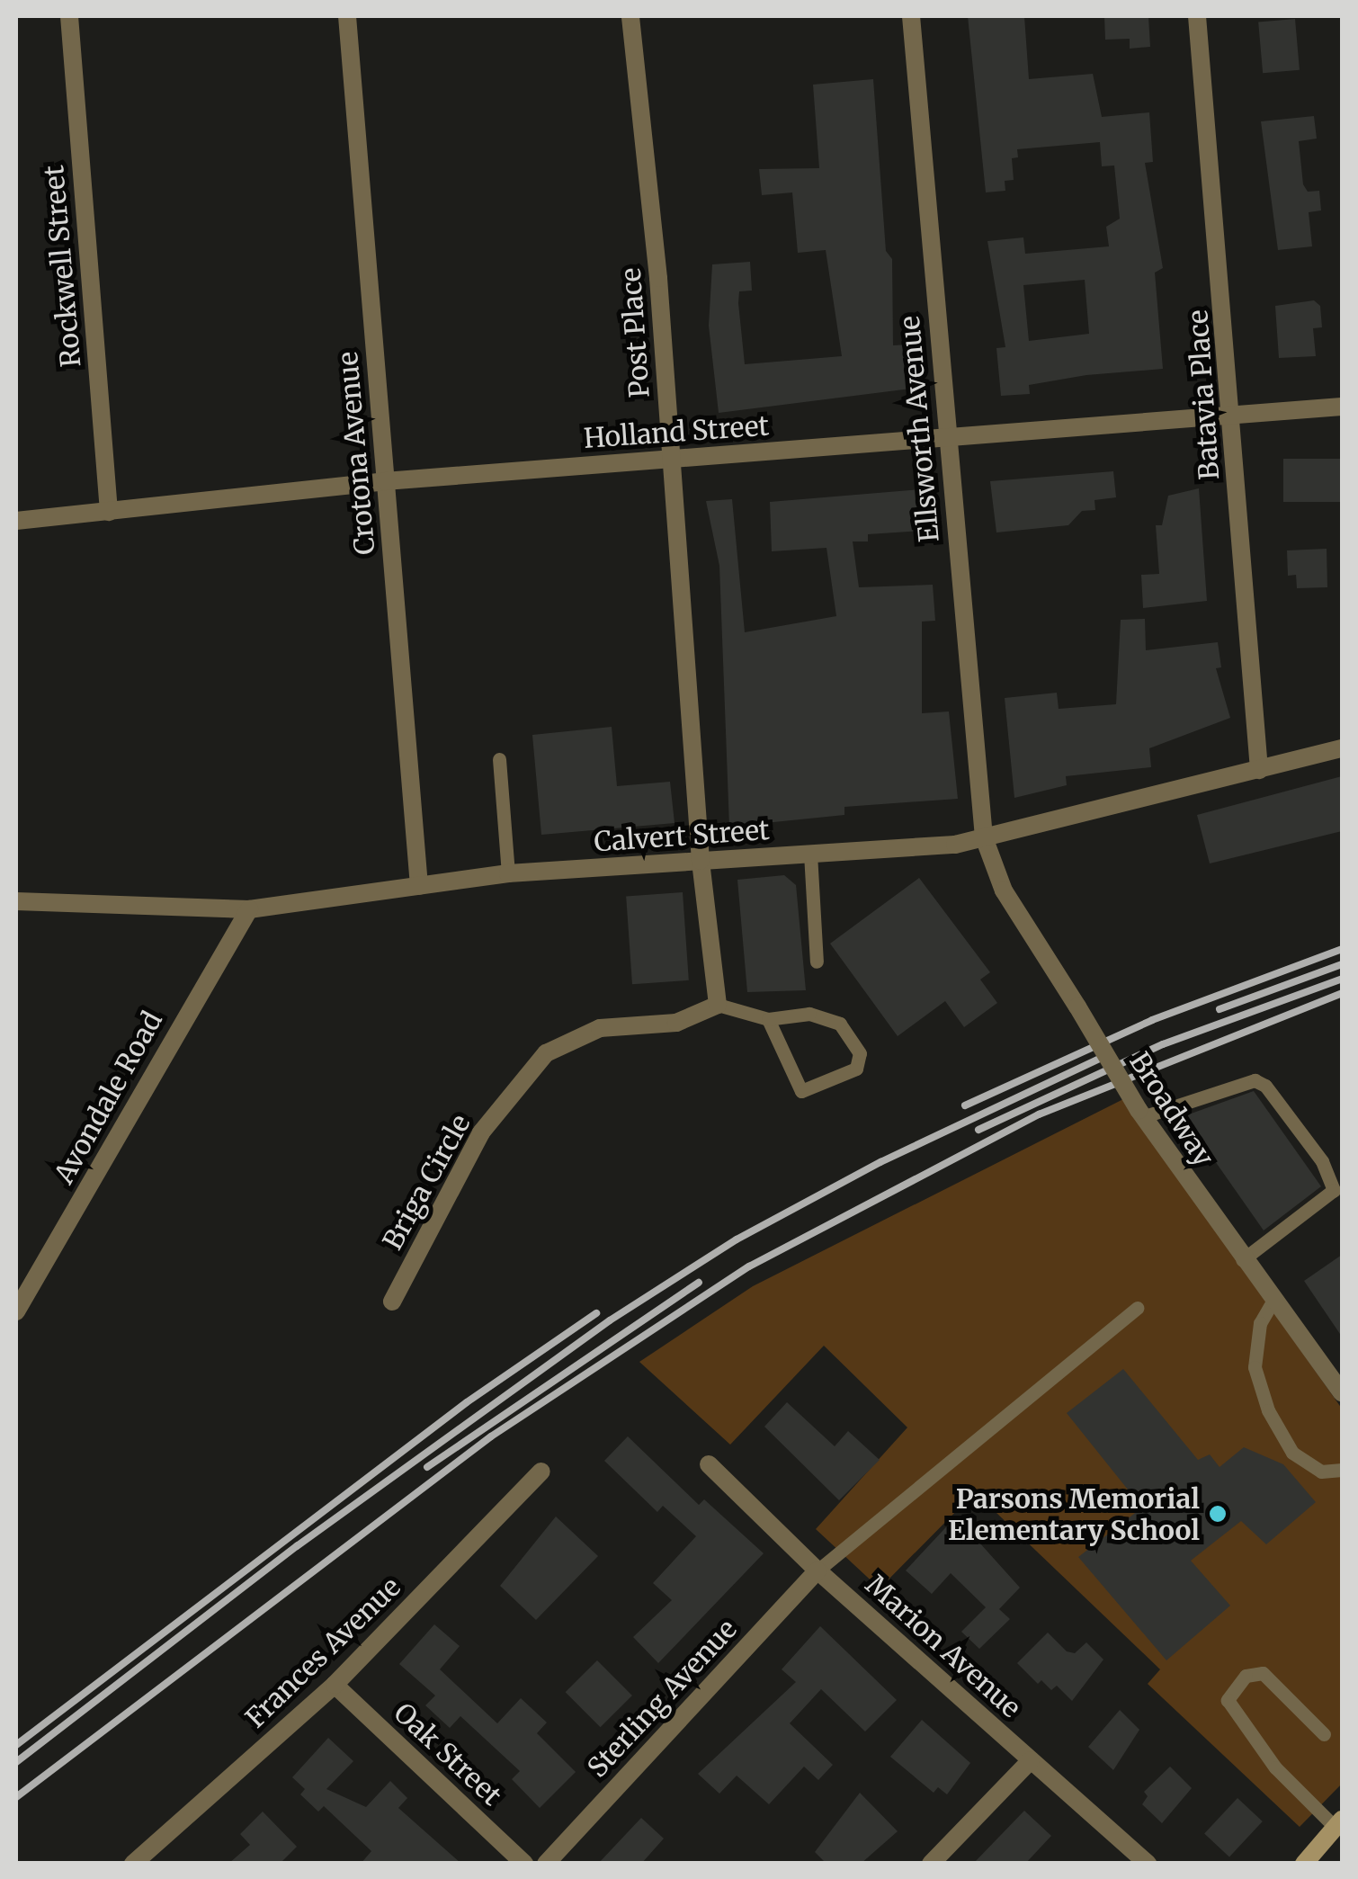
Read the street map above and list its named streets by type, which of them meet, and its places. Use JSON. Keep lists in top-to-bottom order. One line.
{"streets":{"street":["Rockwell Street","Post Place","Batavia Place","Ellsworth Avenue","Holland Street","Crotona Avenue","Calvert Street","Avondale Road","Broadway","Briga Circle","Marion Avenue","Frances Avenue","Sterling Avenue","Oak Street"]},"crossings":[["Rockwell Street","Holland Street"],["Post Place","Holland Street"],["Post Place","Calvert Street"],["Batavia Place","Holland Street"],["Batavia Place","Calvert Street"],["Ellsworth Avenue","Holland Street"],["Ellsworth Avenue","Calvert Street"],["Ellsworth Avenue","Broadway"],["Holland Street","Crotona Avenue"],["Crotona Avenue","Calvert Street"],["Calvert Street","Avondale Road"],["Calvert Street","Broadway"],["Marion Avenue","Sterling Avenue"],["Frances Avenue","Oak Street"]],"places":["Parsons Memorial Elementary School"]}
